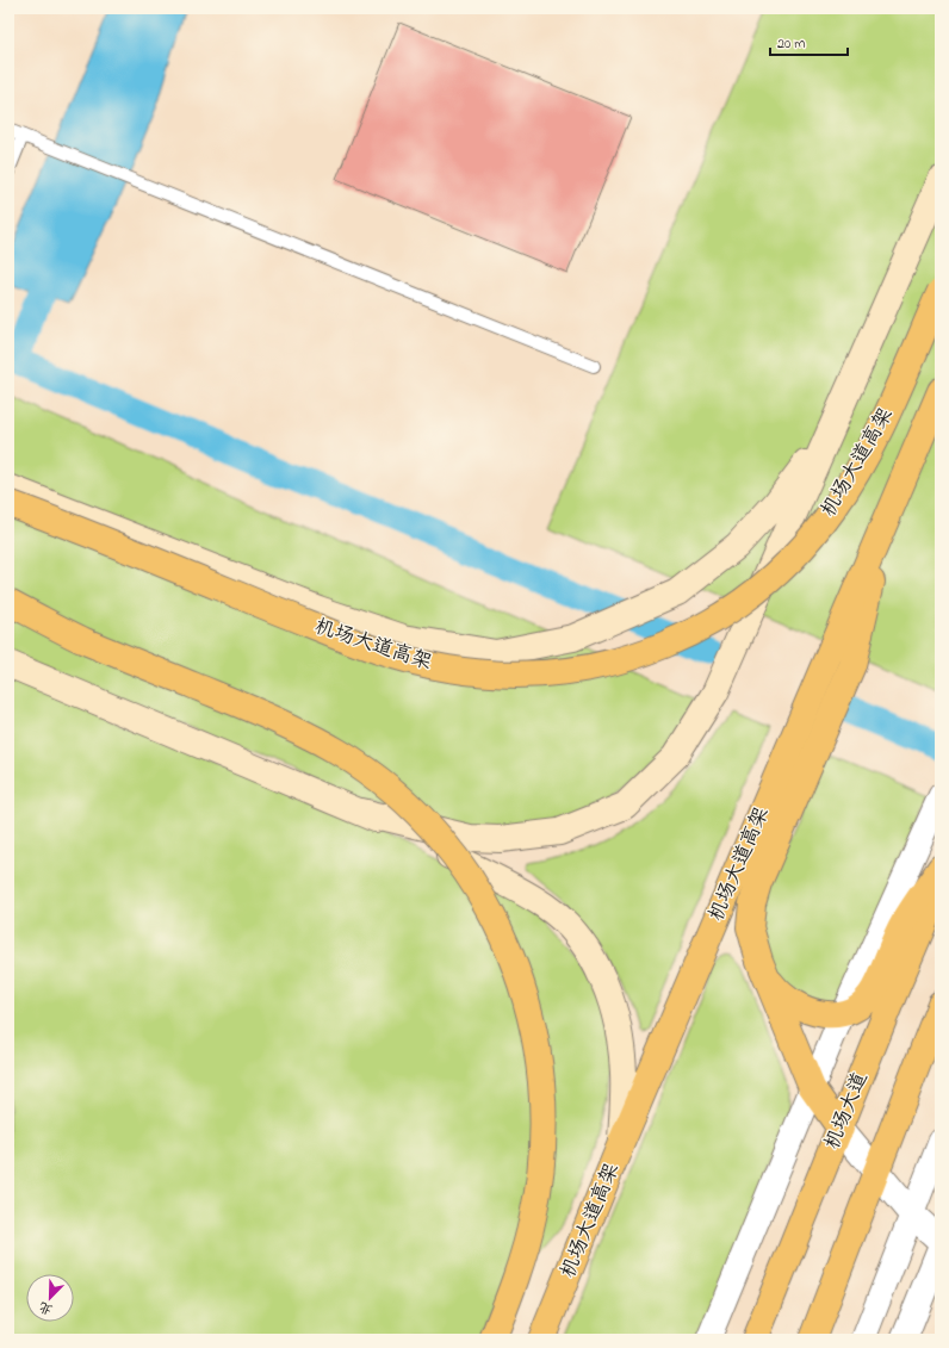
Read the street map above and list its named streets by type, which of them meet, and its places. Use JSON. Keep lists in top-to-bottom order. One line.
{"streets":{"main road":["机场大道高架","机场大道"]},"scale_bar":"20 m","north":"bottom left"}
